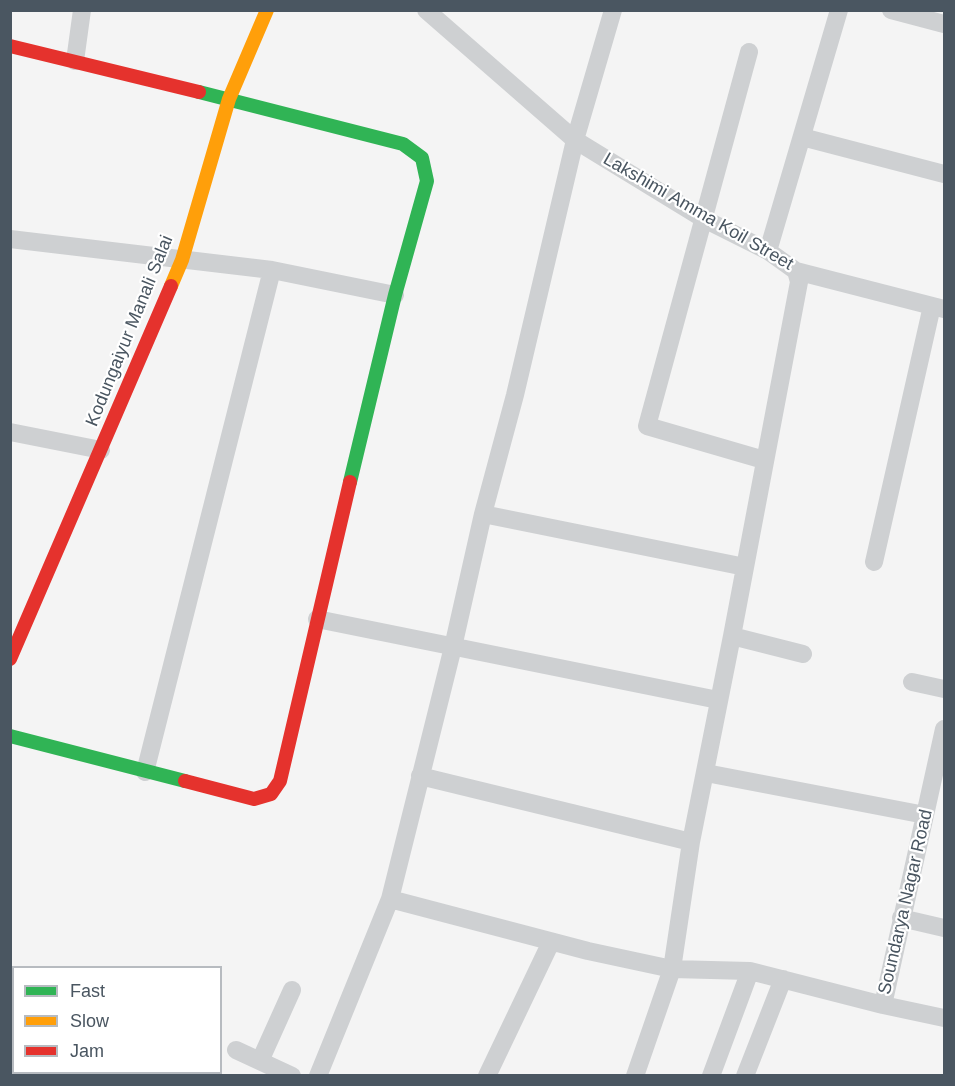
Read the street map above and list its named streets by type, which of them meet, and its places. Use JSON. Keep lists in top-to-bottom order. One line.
{"streets":{"street":["Lakshimi Amma Koil Street","Kodungaiyur Manali Salai","Soundarya Nagar Road"]},"legend":["Fast","Slow","Jam"]}
